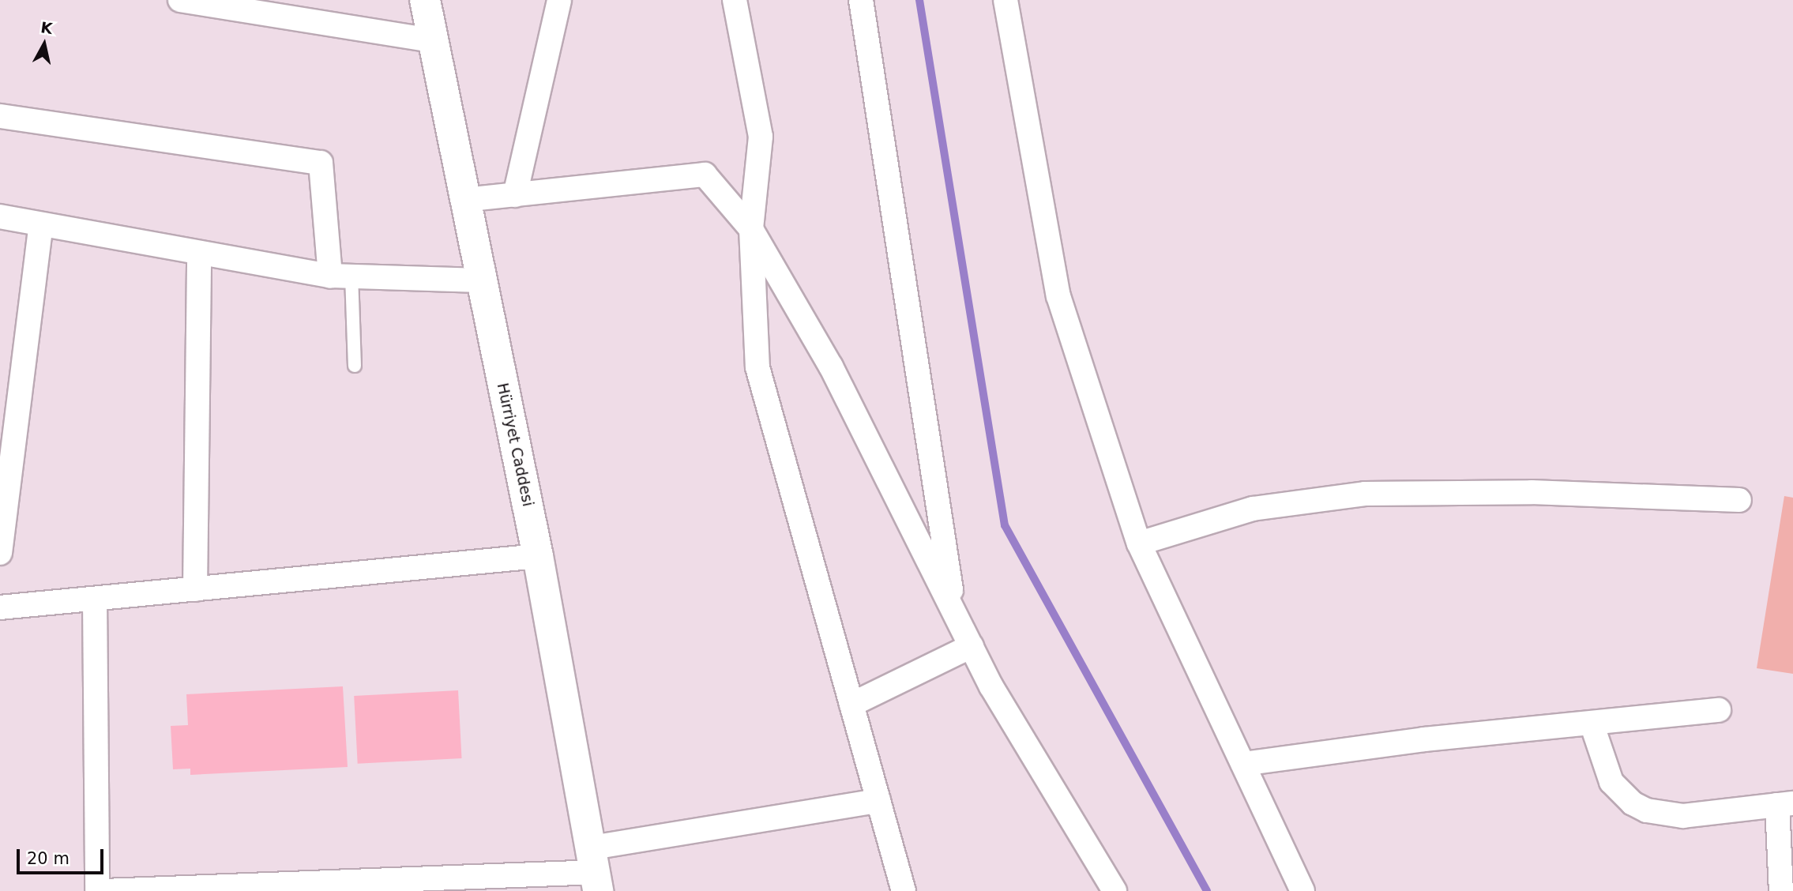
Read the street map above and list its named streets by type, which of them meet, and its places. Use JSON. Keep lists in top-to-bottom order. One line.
{"streets":{"street":["Hürriyet Caddesi"]},"scale_bar":"20 m","north":"top"}
